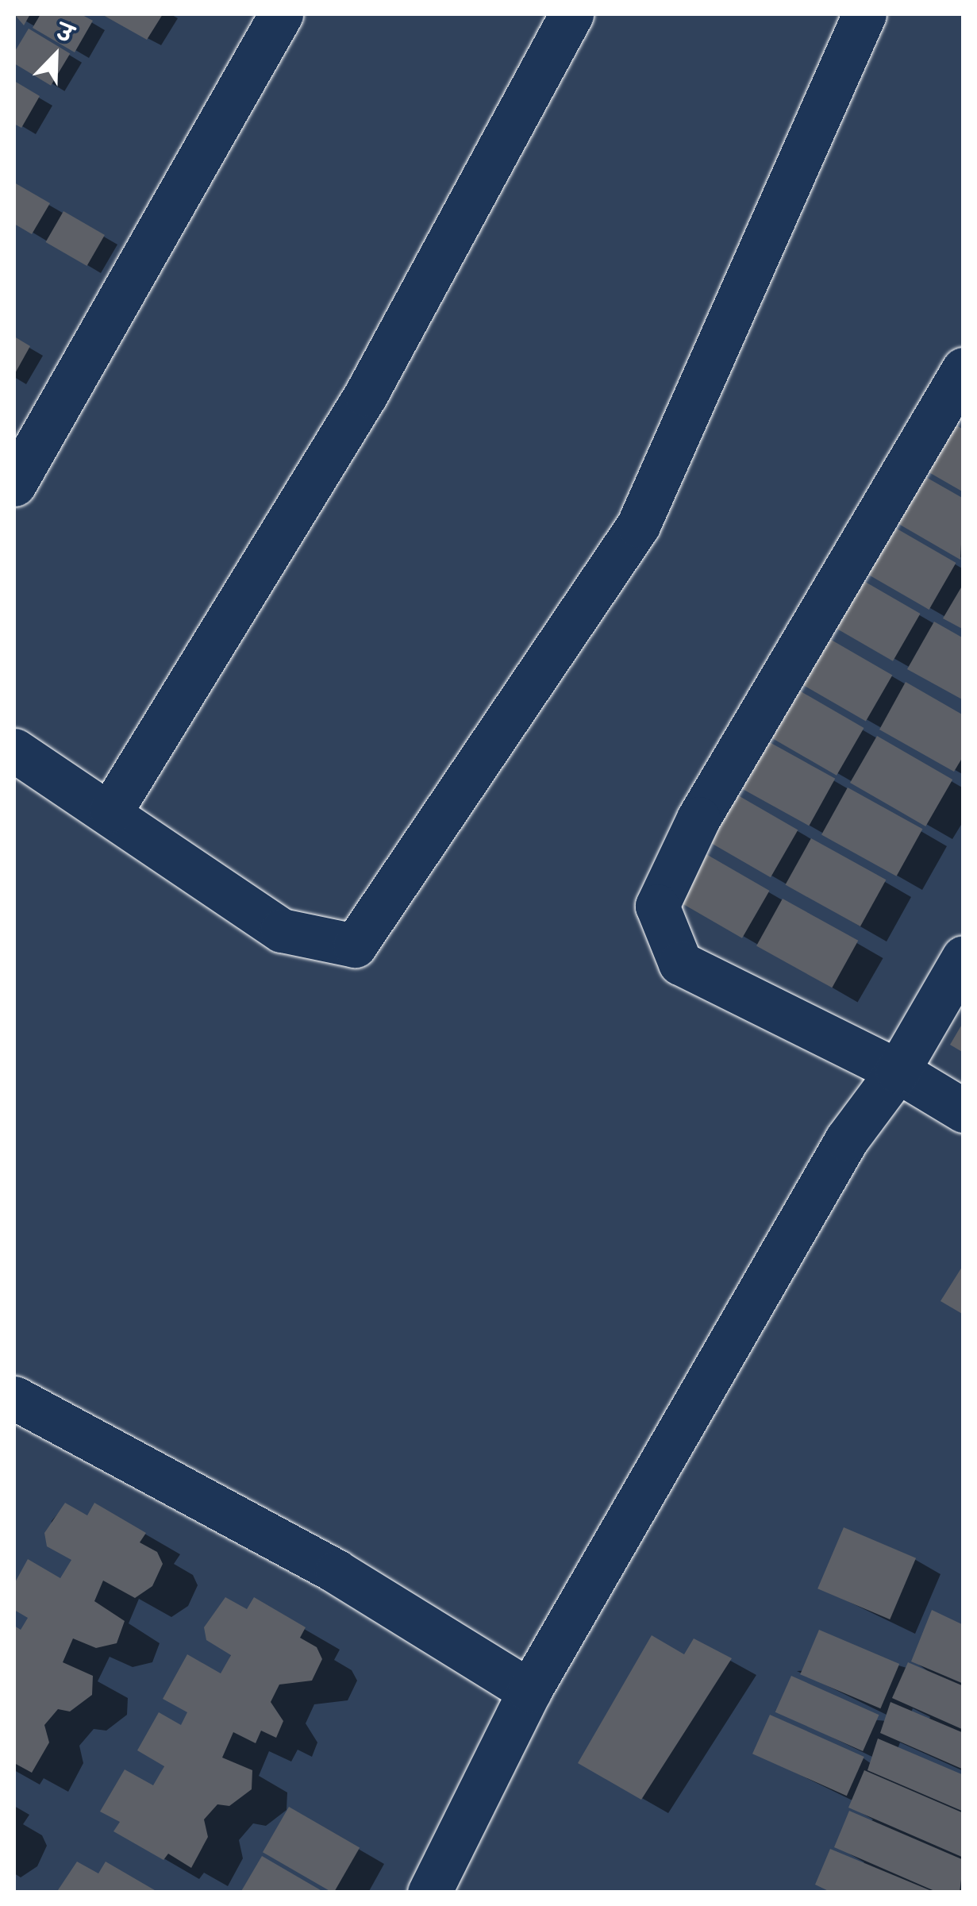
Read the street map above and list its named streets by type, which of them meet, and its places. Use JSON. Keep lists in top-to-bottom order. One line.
{"north":"top right"}
